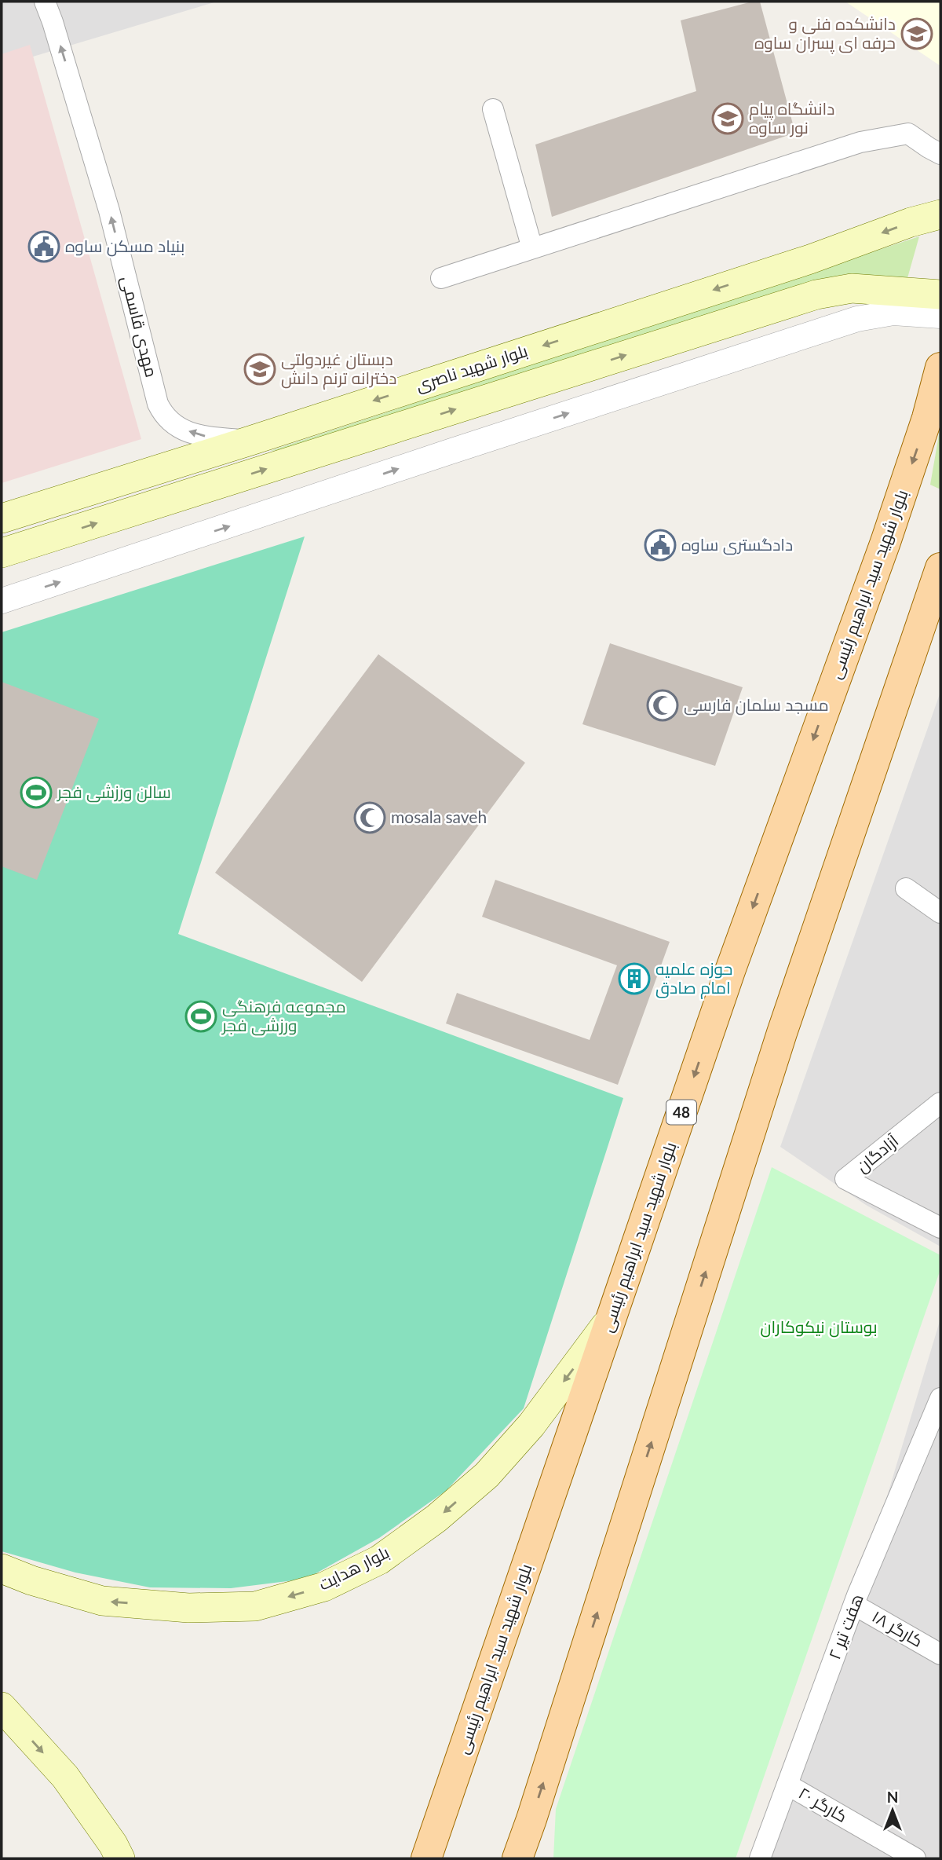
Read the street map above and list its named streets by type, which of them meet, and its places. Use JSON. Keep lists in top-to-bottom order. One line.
{"streets":{"main road":["بلوار شهید ناصری","بلوار شهید سید ابراهیم رئیسی","48","بلوار هدایت"],"street":["مهدی قاسمی","آزادگان","هفت تیر ۲","کارگر ۱۸","کارگر ۲۰"]},"crossings":[["مهدی قاسمی","بلوار شهید ناصری"],["بلوار شهید سید ابراهیم رئیسی","بلوار هدایت"],["هفت تیر ۲","کارگر ۱۸"],["هفت تیر ۲","کارگر ۲۰"]],"one_way":["مهدی قاسمی","بلوار هدایت"],"parks":["بوستان نیکوکاران"],"places":{"school or university":["دانشکده فنی و حرفه ای پسران ساوه","دانشگاه پیام نور ساوه","دبستان غیردولتی دخترانه ترنم دانش"],"public building":["بنیاد مسکن ساوه","دادگستری ساوه"],"mosque":["مسجد سلمان فارسی","mosala saveh"],"sports":["سالن ورزشی فجر","مجموعه فرهنگی ورزشی فجر"],"building":["حوزه علمیه امام صادق"]},"north":"top"}
